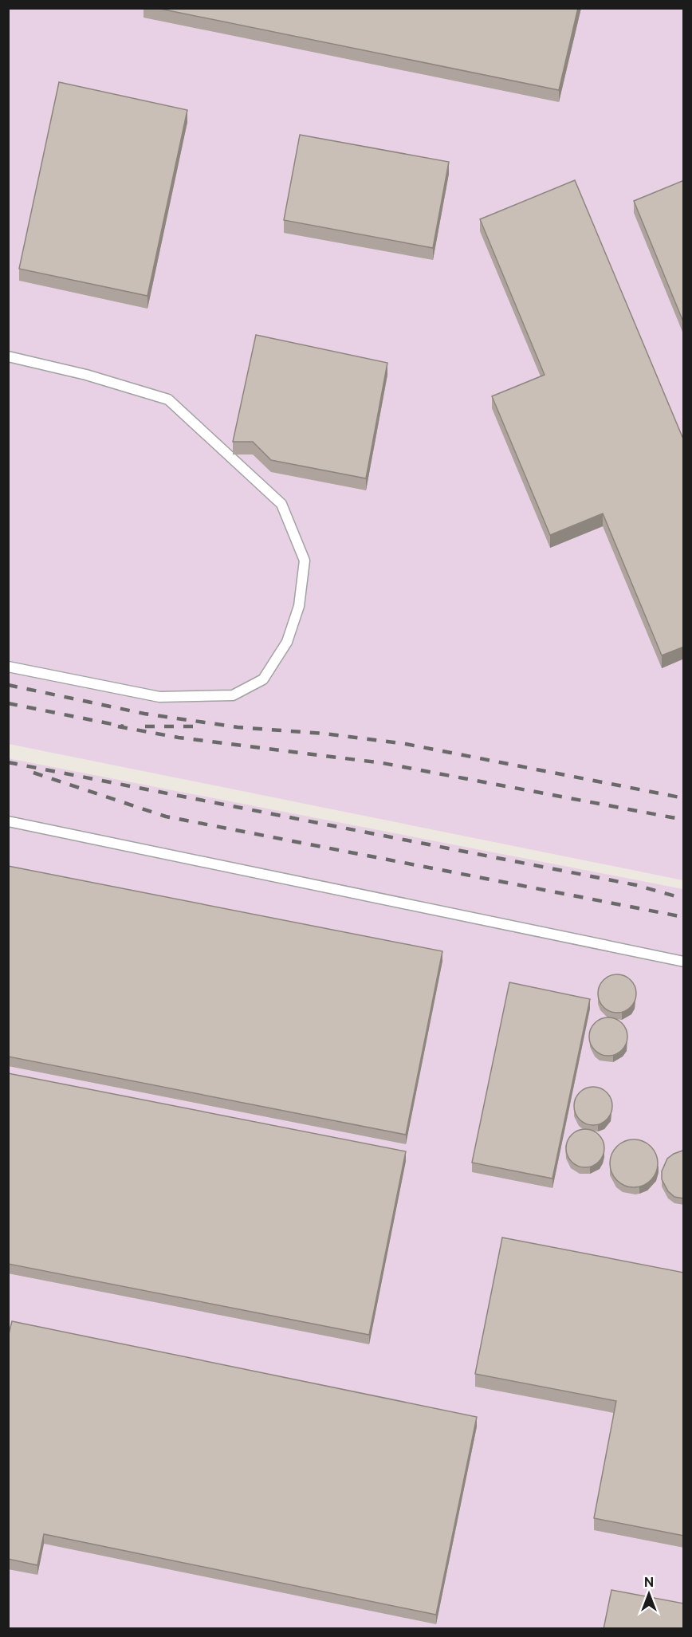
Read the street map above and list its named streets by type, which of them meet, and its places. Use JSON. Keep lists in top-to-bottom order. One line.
{"north":"top"}
